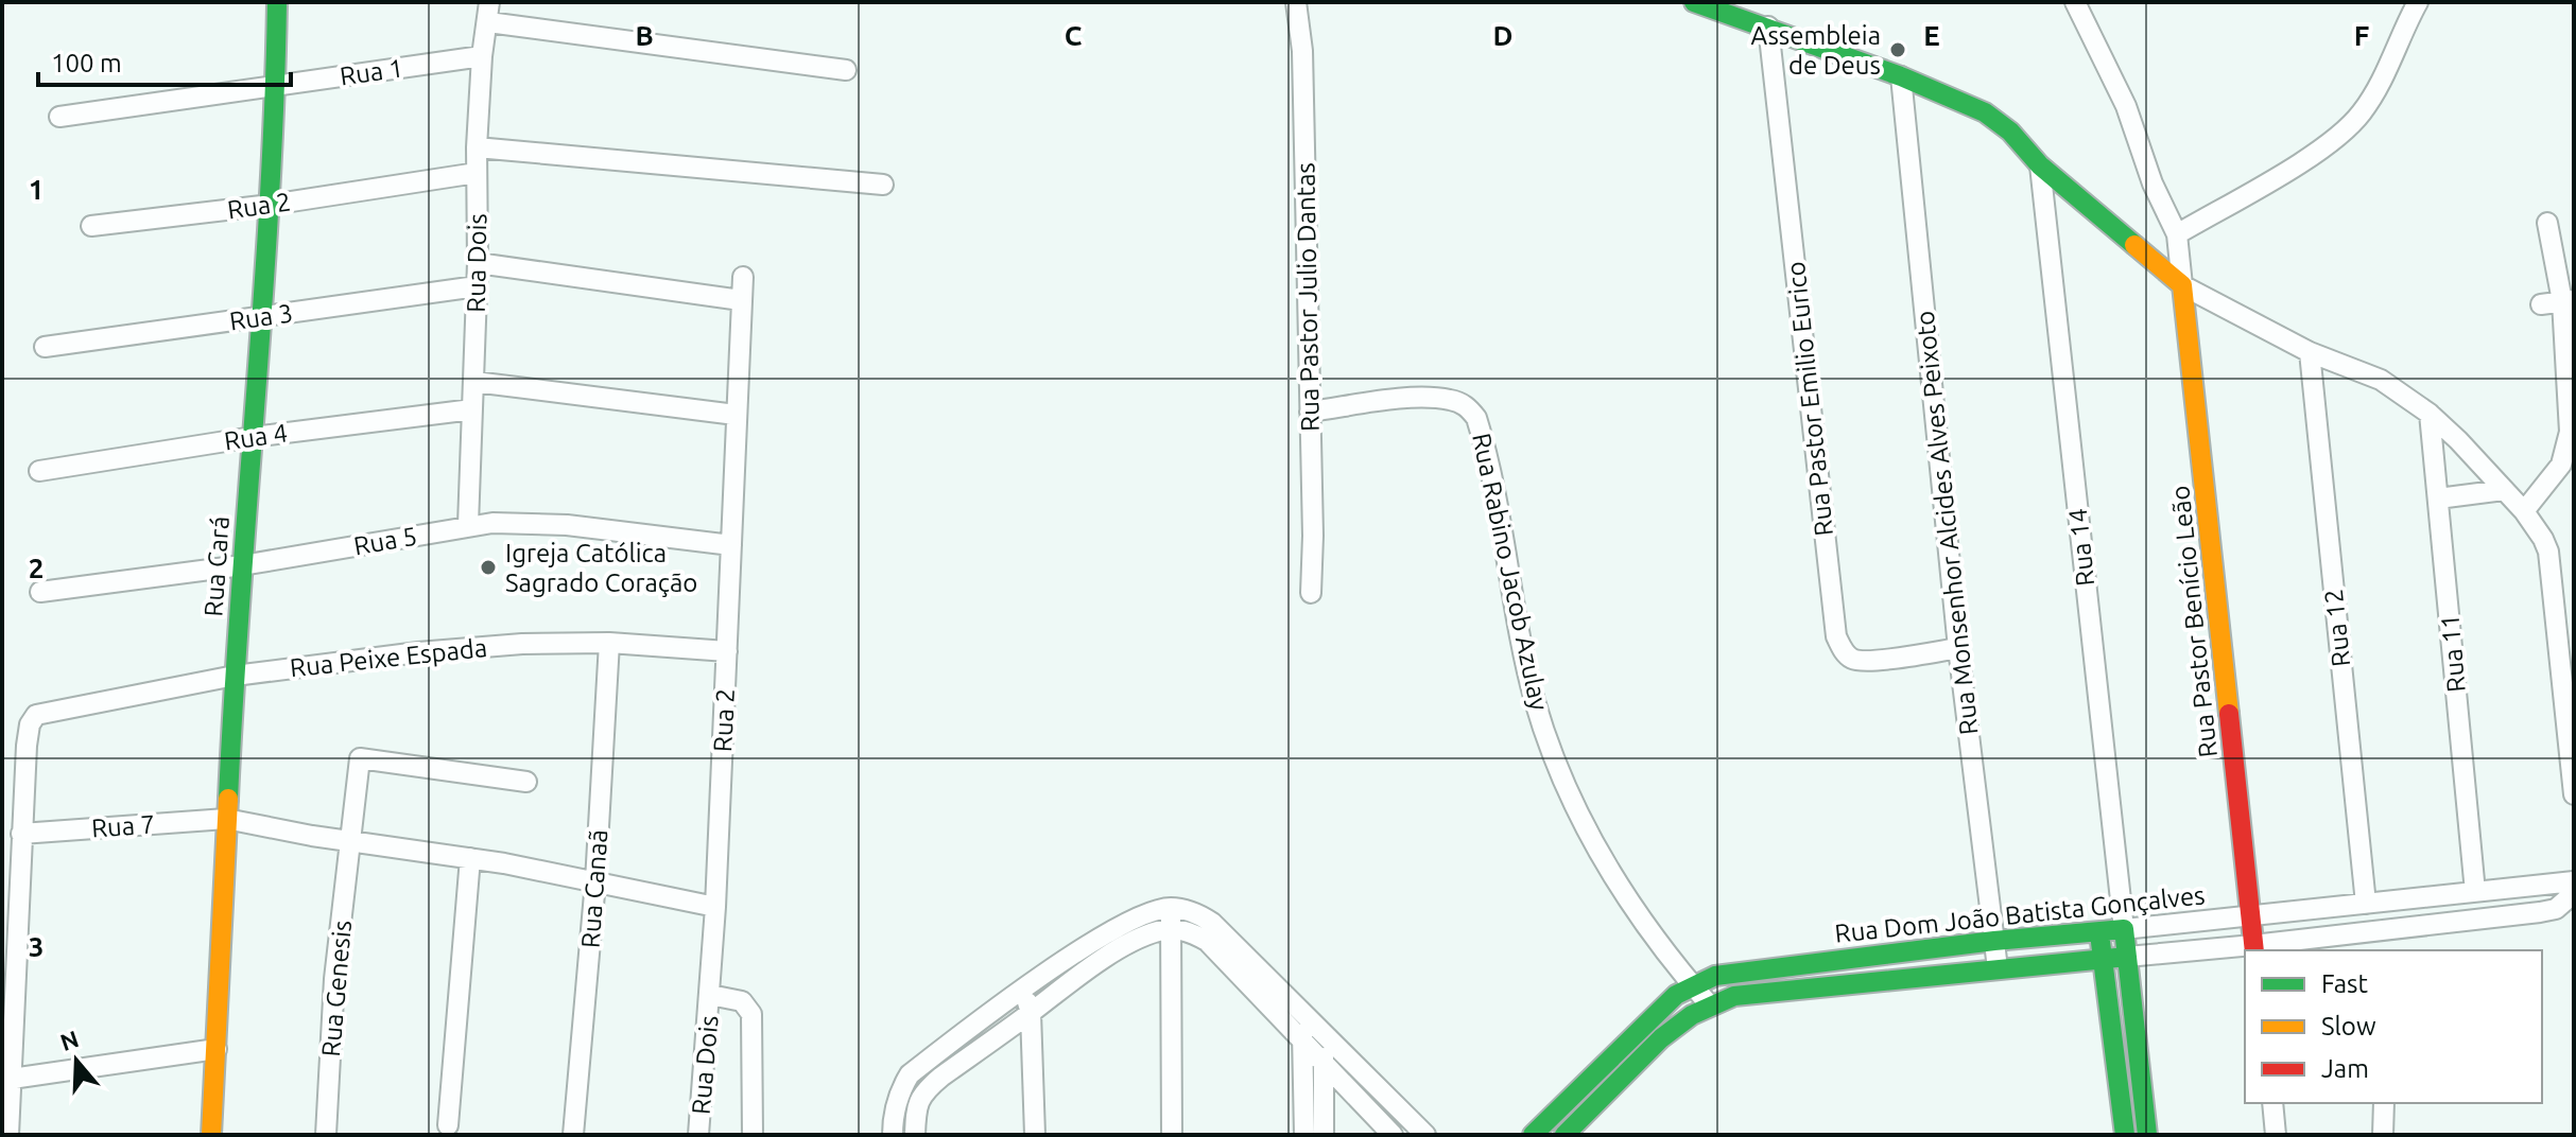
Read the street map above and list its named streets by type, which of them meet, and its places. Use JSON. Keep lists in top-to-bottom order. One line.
{"streets":{"street":["Rua 1","Rua 2","Rua Dois","Rua Pastor Julio Dantas","Rua 3","Rua Pastor Emilio Eurico","Rua 4","Rua Monsenhor Alcides Alves Peixoto","Rua 5","Rua 14","Rua Cará","Rua Rabino Jacob Azulay","Rua Pastor Benício Leão","Rua 12","Rua 11","Rua Peixe Espada","Rua 7","Rua Canaã","Rua Dom João Batista Gonçalves","Rua Genesis"]},"crossings":[["Rua 1","Rua Dois"],["Rua 1","Rua Cará"],["Rua 2","Rua Dois"],["Rua 2","Rua 5"],["Rua 2","Rua Cará"],["Rua 2","Rua Peixe Espada"],["Rua 2","Rua 7"],["Rua Dois","Rua 3"],["Rua Dois","Rua 4"],["Rua Dois","Rua 5"],["Rua Pastor Julio Dantas","Rua Rabino Jacob Azulay"],["Rua 3","Rua Cará"],["Rua Pastor Emilio Eurico","Rua Monsenhor Alcides Alves Peixoto"],["Rua 4","Rua Cará"],["Rua Monsenhor Alcides Alves Peixoto","Rua Dom João Batista Gonçalves"],["Rua 5","Rua Cará"],["Rua 14","Rua Dom João Batista Gonçalves"],["Rua Cará","Rua Peixe Espada"],["Rua Cará","Rua 7"],["Rua Rabino Jacob Azulay","Rua Dom João Batista Gonçalves"],["Rua Pastor Benício Leão","Rua Dom João Batista Gonçalves"],["Rua 12","Rua Dom João Batista Gonçalves"],["Rua 11","Rua Dom João Batista Gonçalves"],["Rua Peixe Espada","Rua 7"],["Rua Peixe Espada","Rua Canaã"],["Rua 7","Rua Canaã"],["Rua 7","Rua Genesis"]],"places":["Assembleia de Deus","Igreja Católica Sagrado Coração"],"legend":["Fast","Slow","Jam"],"scale_bar":"100 m","north":"top","grid":{"columns":["B","C","D","E","F"],"rows":["1","2","3"]}}
